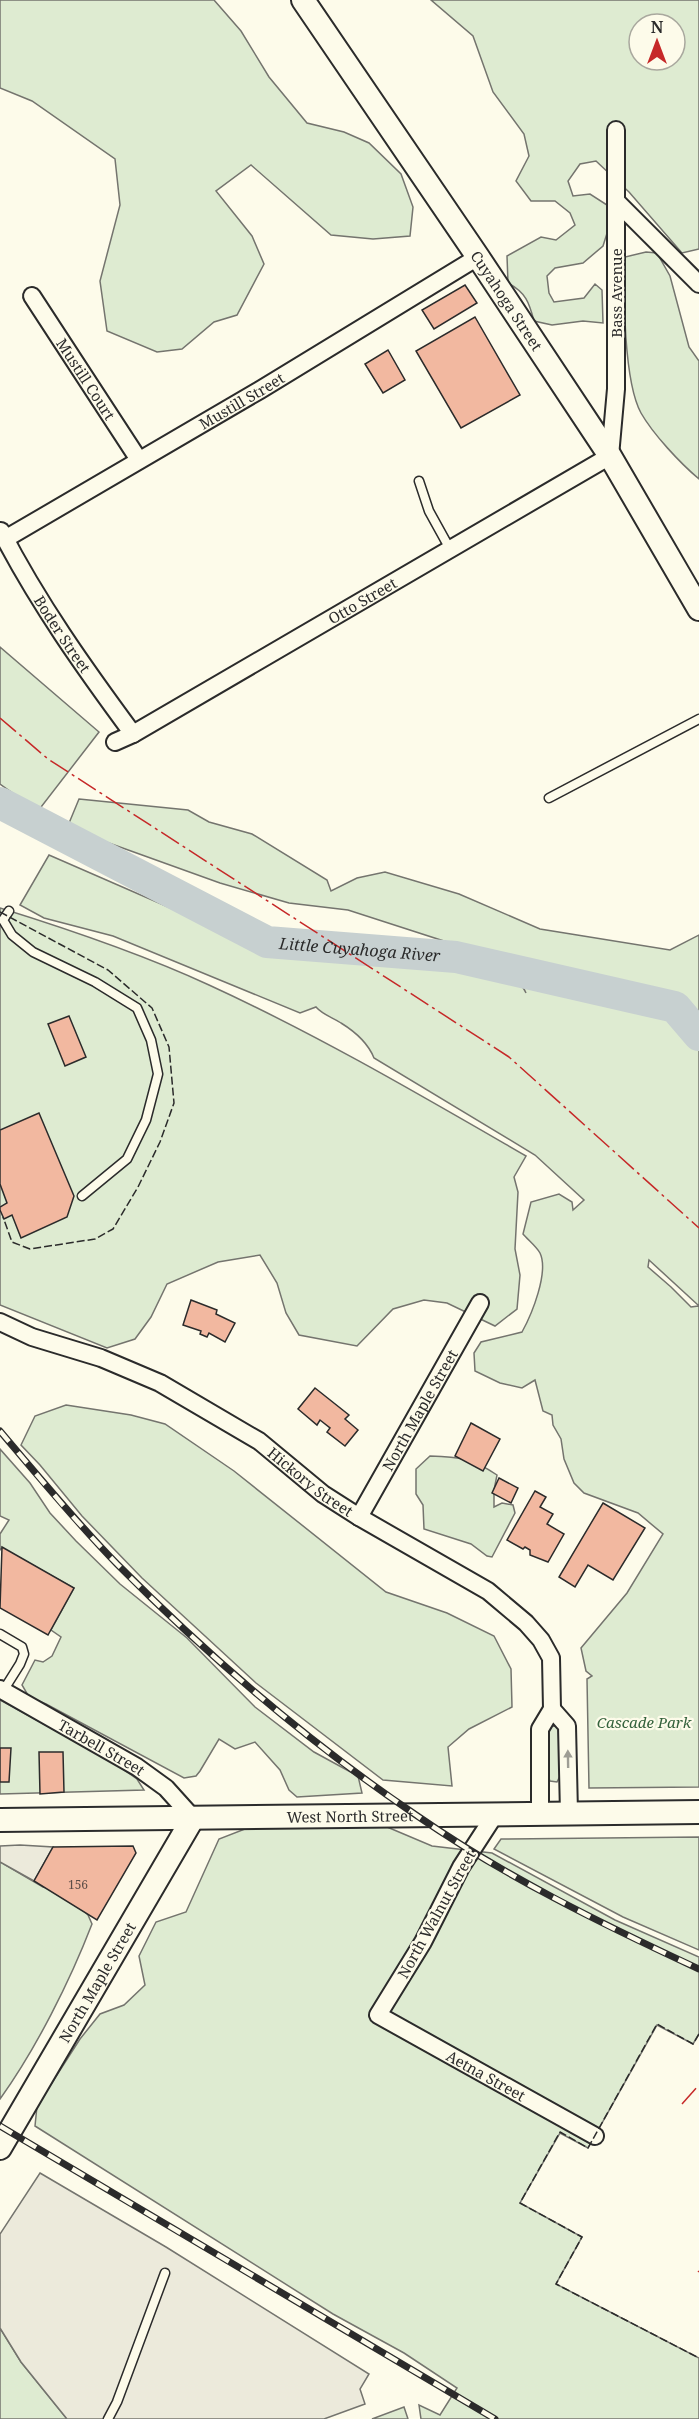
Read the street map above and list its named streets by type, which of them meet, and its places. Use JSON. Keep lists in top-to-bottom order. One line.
{"streets":{"street":["Bass Avenue","Cuyahoga Street","Mustill Court","Mustill Street","Otto Street","Boder Street","North Maple Street","Hickory Street","Tarbell Street","West North Street","North Walnut Street","Aetna Street"]},"crossings":[["Bass Avenue","Cuyahoga Street"],["Bass Avenue","Otto Street"],["Cuyahoga Street","Mustill Street"],["Cuyahoga Street","Otto Street"],["Mustill Court","Mustill Street"],["Mustill Street","Boder Street"],["Otto Street","Boder Street"],["North Maple Street","Hickory Street"],["North Maple Street","Tarbell Street"],["North Maple Street","West North Street"],["Hickory Street","West North Street"],["Tarbell Street","West North Street"],["West North Street","North Walnut Street"],["North Walnut Street","Aetna Street"]],"water":["Little Cuyahoga River"],"parks":["Cascade Park"],"house_numbers":["156"],"north":"top"}
